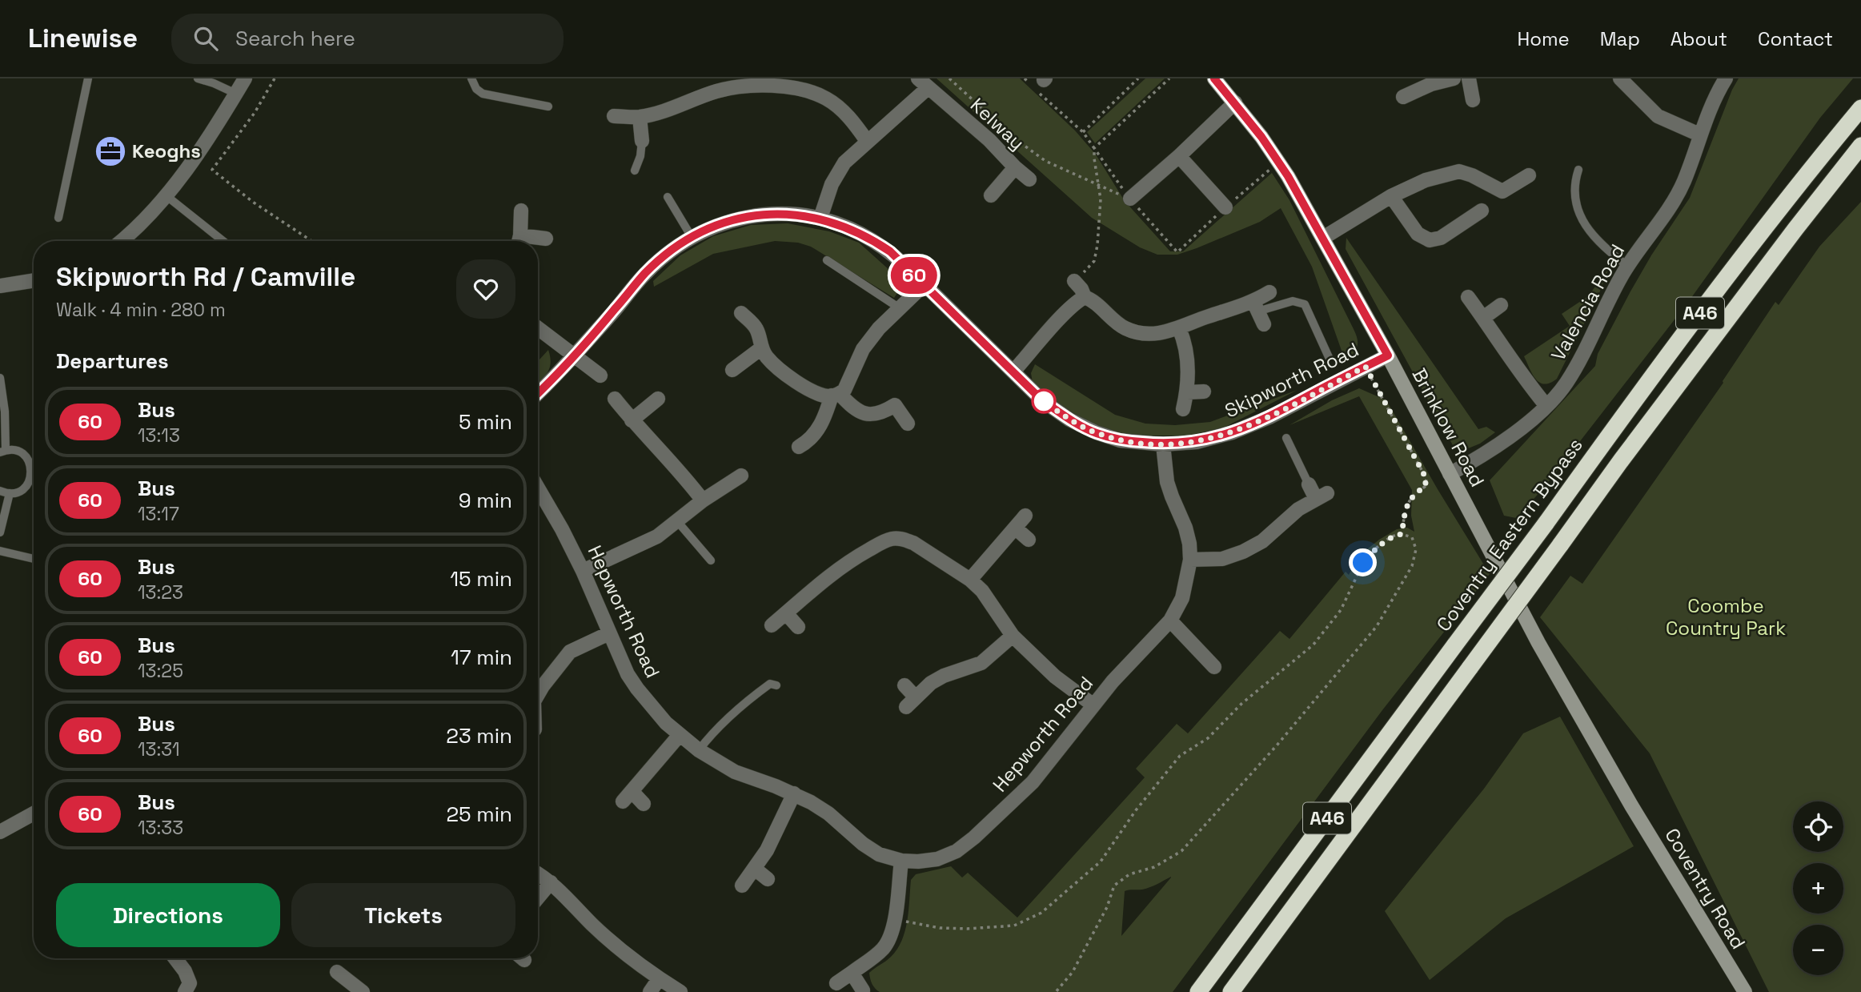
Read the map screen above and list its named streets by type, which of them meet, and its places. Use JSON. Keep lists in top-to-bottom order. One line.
{"streets":{"highway":["A46","Coventry Eastern Bypass"],"main road":["Brinklow Road","Coventry Road"],"street":["Kelway","Valencia Road","Skipworth Road","Hepworth Road"]},"crossings":[["Kelway","Skipworth Road"],["Valencia Road","Brinklow Road"],["Skipworth Road","Brinklow Road"],["Skipworth Road","Hepworth Road"],["Brinklow Road","Coventry Road"]],"parks":["Coombe Country Park"],"places":{"office":["Keoghs"]},"lines":["bus line 60"],"page":{"header":"Linewise","search":"Search here","nav":["Home","Map","About","Contact"],"on_map":"60","heading":[["Skipworth Rd / Camville","Walk · 4 min · 280 m"],"Departures"],"list":[{"mark":"60","name":"Bus","note":"13:13","value":"5 min"},{"mark":"60","name":"Bus","note":"13:17","value":"9 min"},{"mark":"60","name":"Bus","note":"13:23","value":"15 min"},{"mark":"60","name":"Bus","note":"13:25","value":"17 min"},{"mark":"60","name":"Bus","note":"13:31","value":"23 min"},{"mark":"60","name":"Bus","note":"13:33","value":"25 min"}],"map_buttons":["+","−"],"buttons":["Directions","Tickets"]}}
